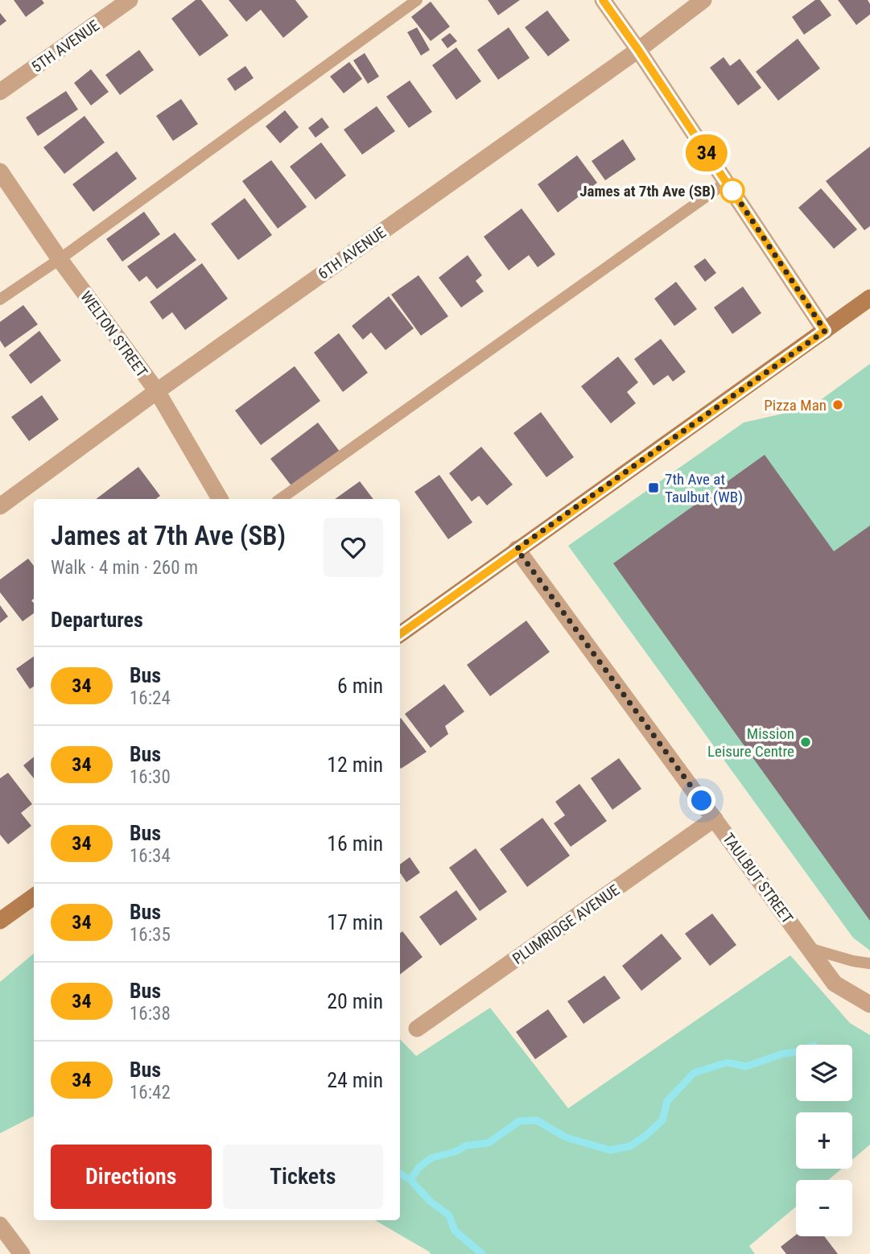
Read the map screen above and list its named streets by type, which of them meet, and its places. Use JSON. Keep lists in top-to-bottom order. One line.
{"streets":{"street":["5TH AVENUE","6TH AVENUE","WELTON STREET","TAULBUT STREET","PLUMRIDGE AVENUE"]},"crossings":[["6TH AVENUE","WELTON STREET"],["TAULBUT STREET","PLUMRIDGE AVENUE"]],"places":{"other":["James at 7th Ave (SB)","Pizza Man","Mission Leisure Centre"],"transit":["7th Ave at Taulbut (WB)"]},"lines":["bus line 34"],"page":{"on_map":"34","heading":[["James at 7th Ave (SB)","Walk · 4 min · 260 m"],"Departures"],"list":[{"mark":"34","name":"Bus","note":"16:24","value":"6 min"},{"mark":"34","name":"Bus","note":"16:30","value":"12 min"},{"mark":"34","name":"Bus","note":"16:34","value":"16 min"},{"mark":"34","name":"Bus","note":"16:35","value":"17 min"},{"mark":"34","name":"Bus","note":"16:38","value":"20 min"},{"mark":"34","name":"Bus","note":"16:42","value":"24 min"}],"map_buttons":["+","−"],"buttons":["Directions","Tickets"]}}
